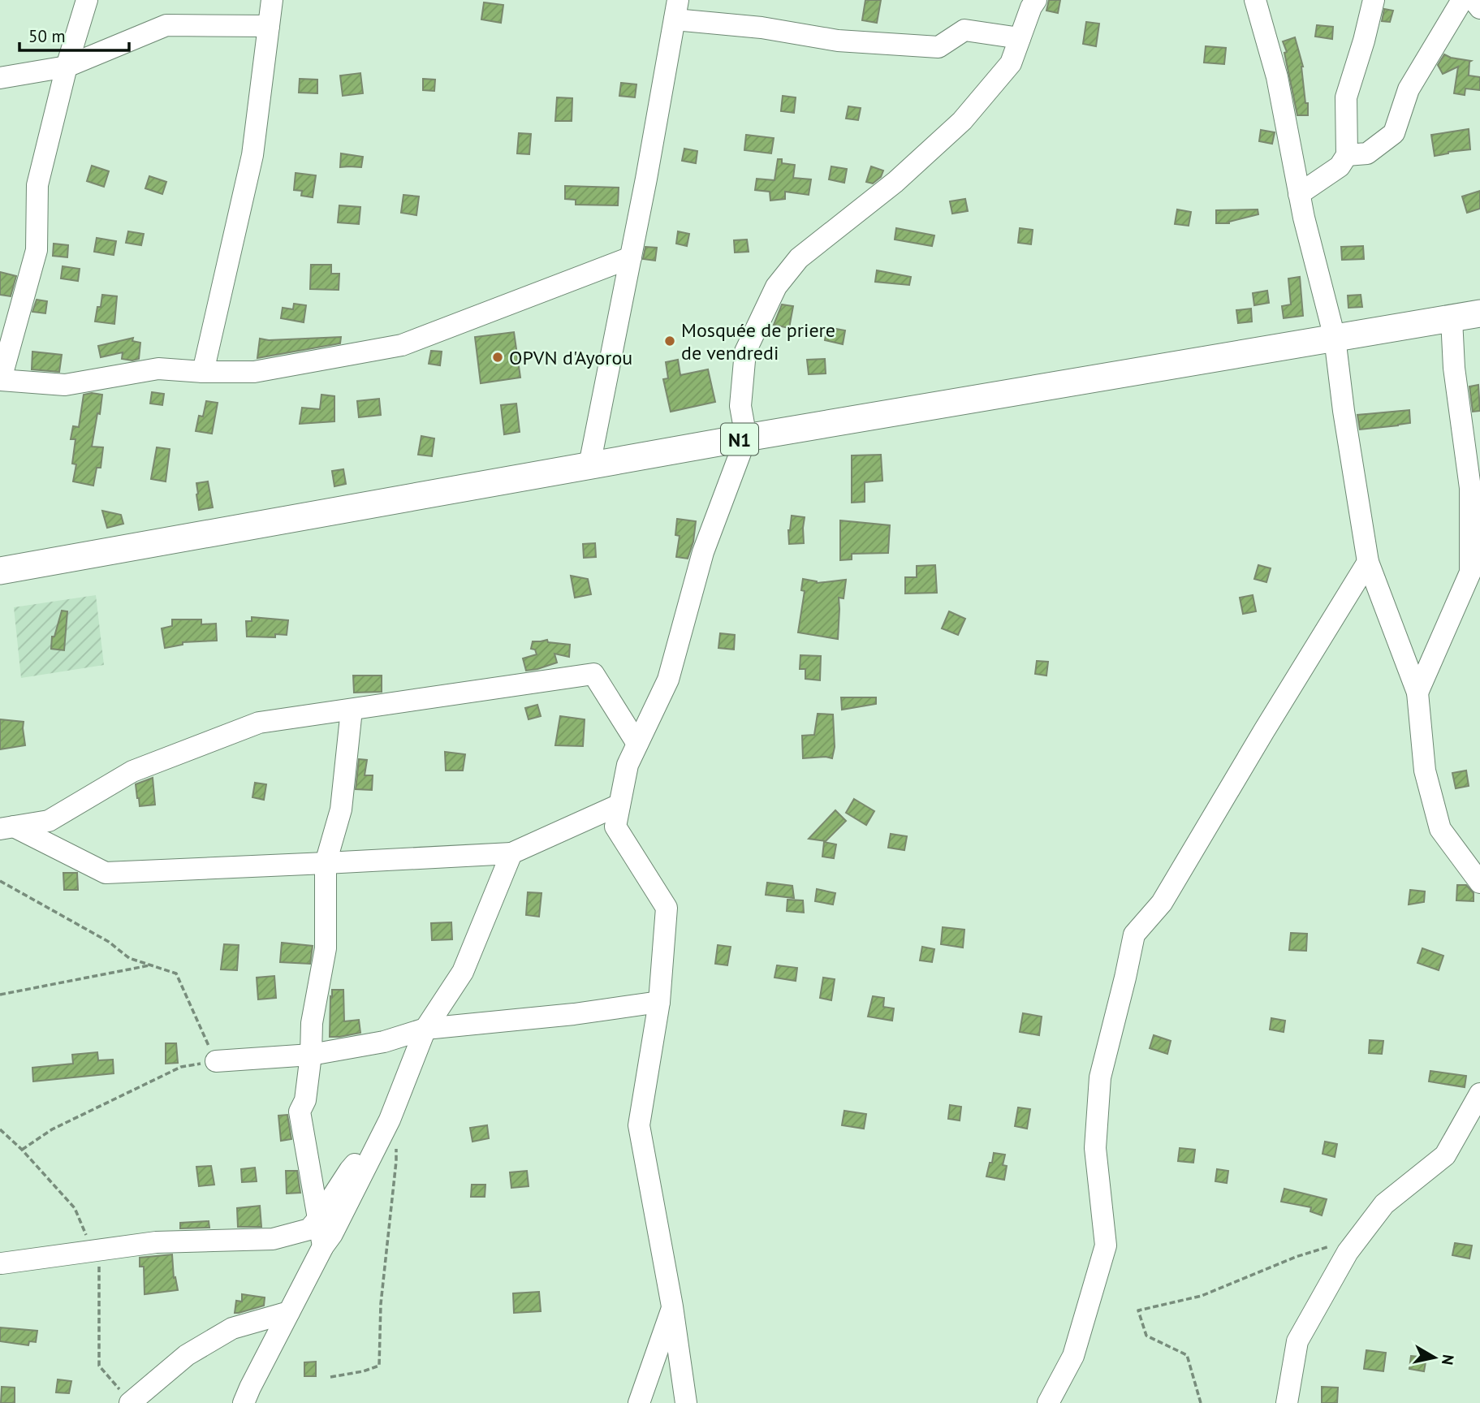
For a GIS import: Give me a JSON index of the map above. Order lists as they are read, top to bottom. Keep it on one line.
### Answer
{"streets":{"main road":["N1"]},"places":["Mosquée de priere de vendredi","OPVN d'Ayorou"],"scale_bar":"50 m","north":"right"}
